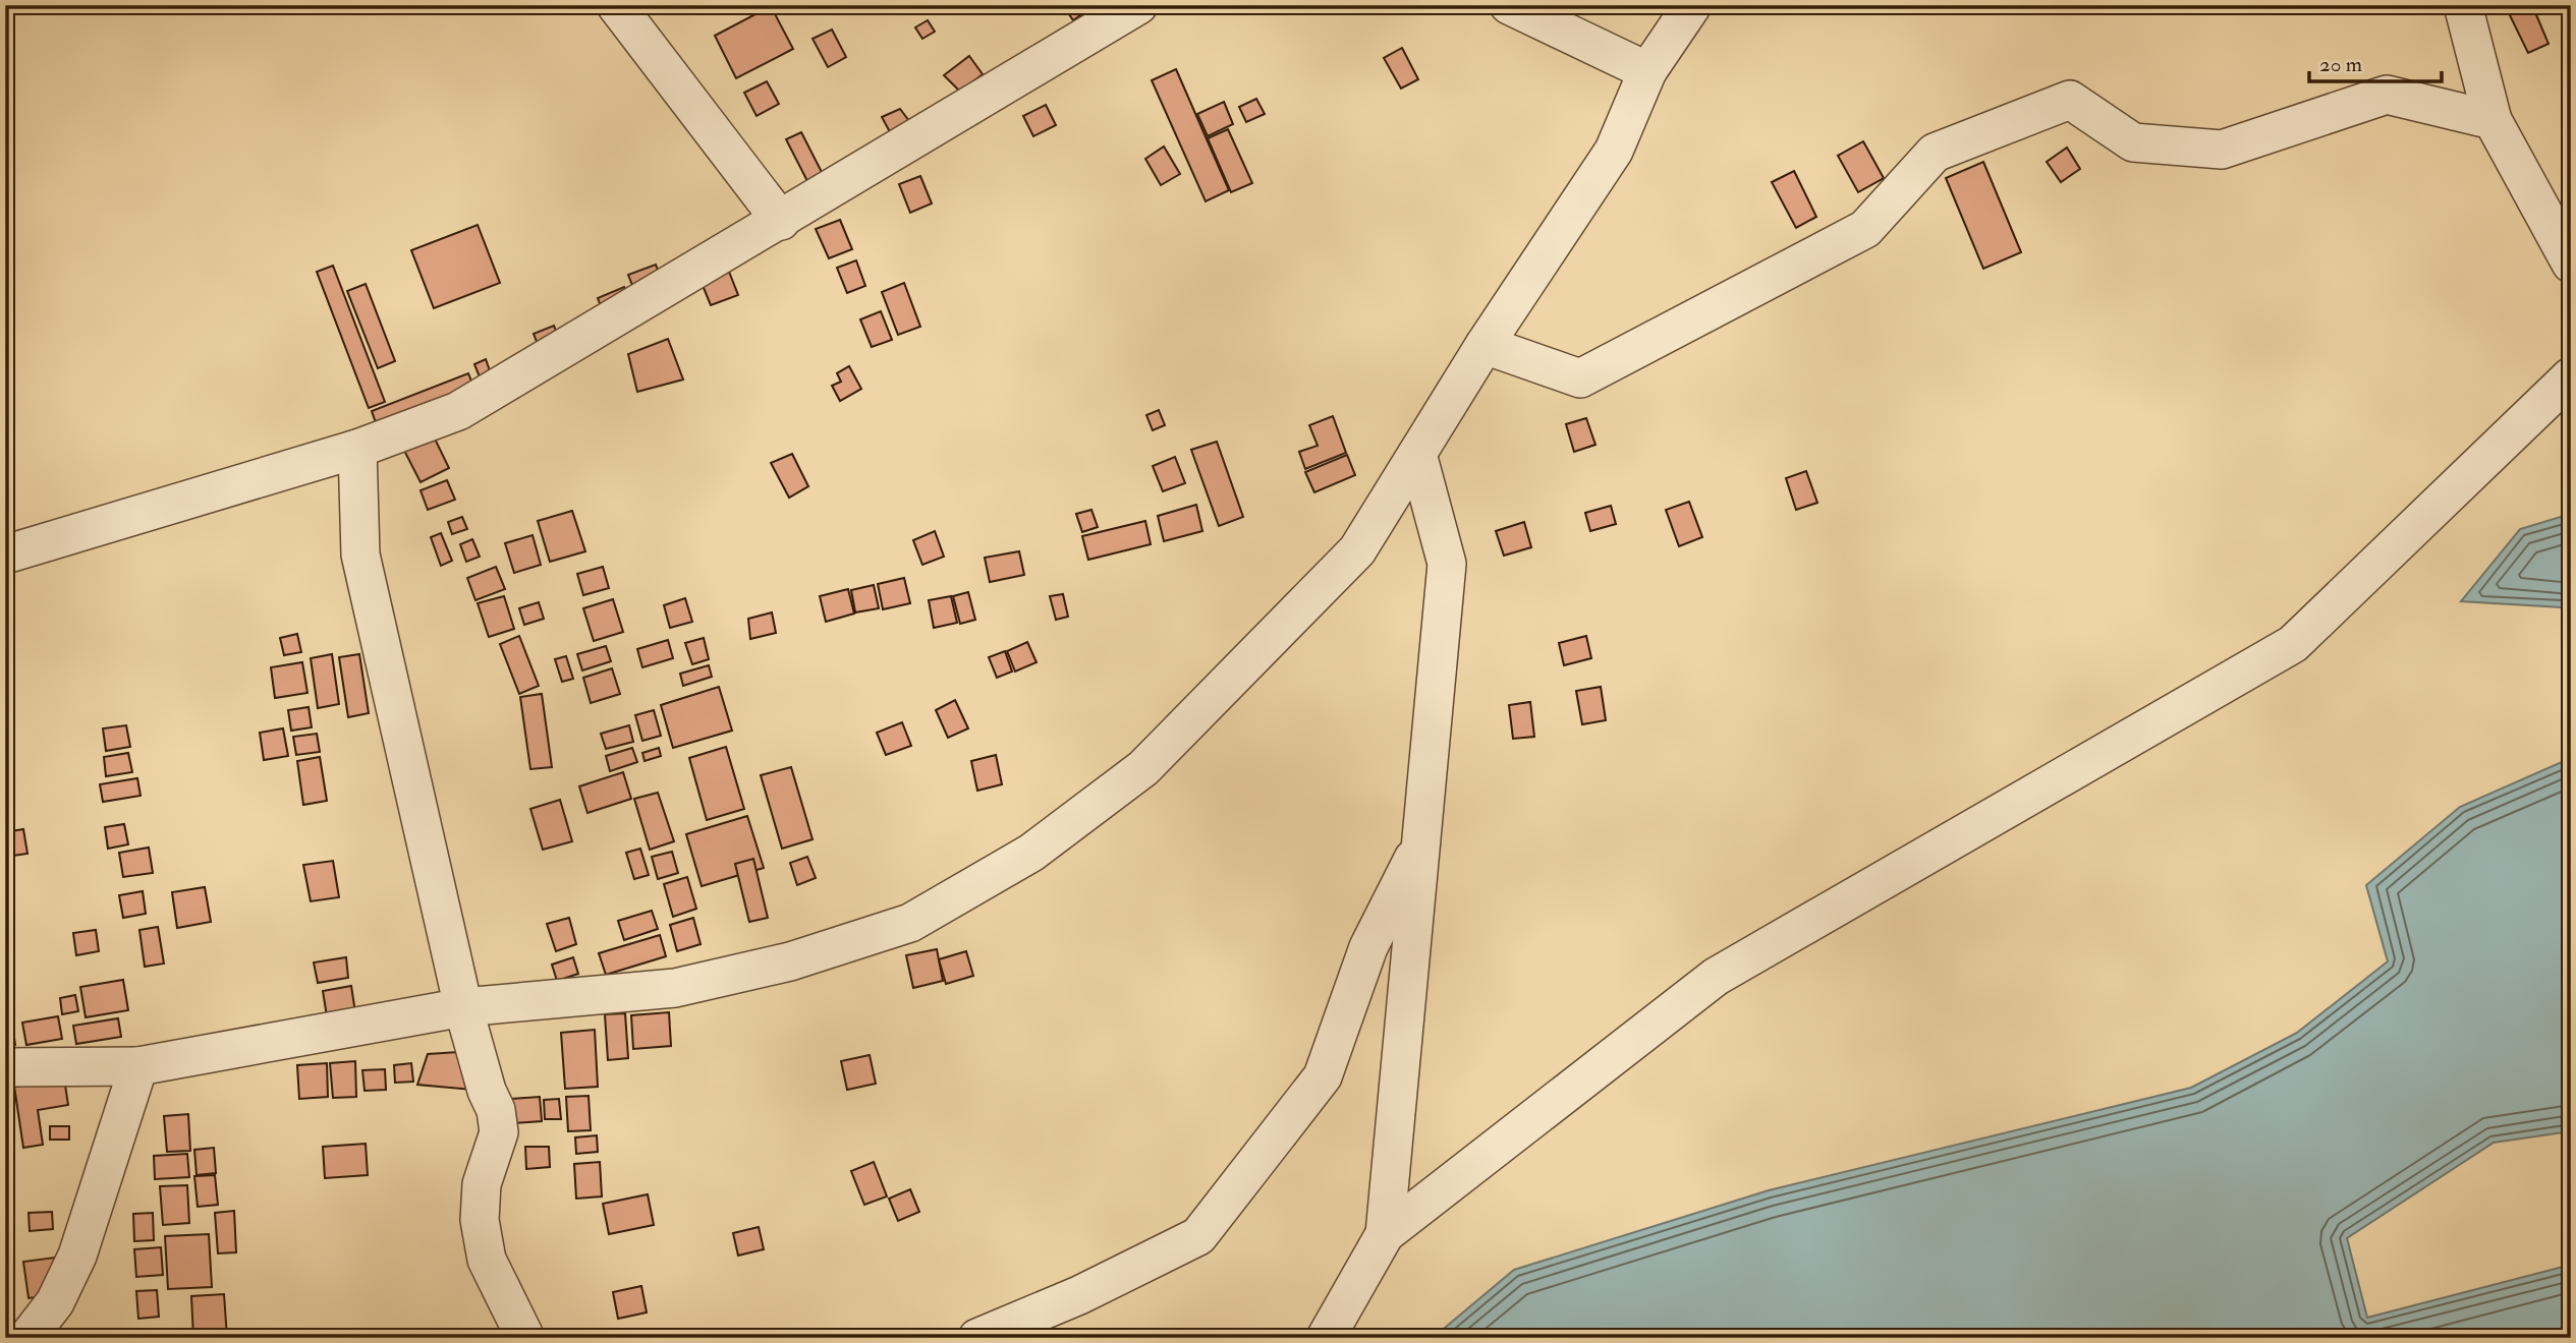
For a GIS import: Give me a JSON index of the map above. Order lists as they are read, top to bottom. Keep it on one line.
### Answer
{"scale_bar":"20 m"}
